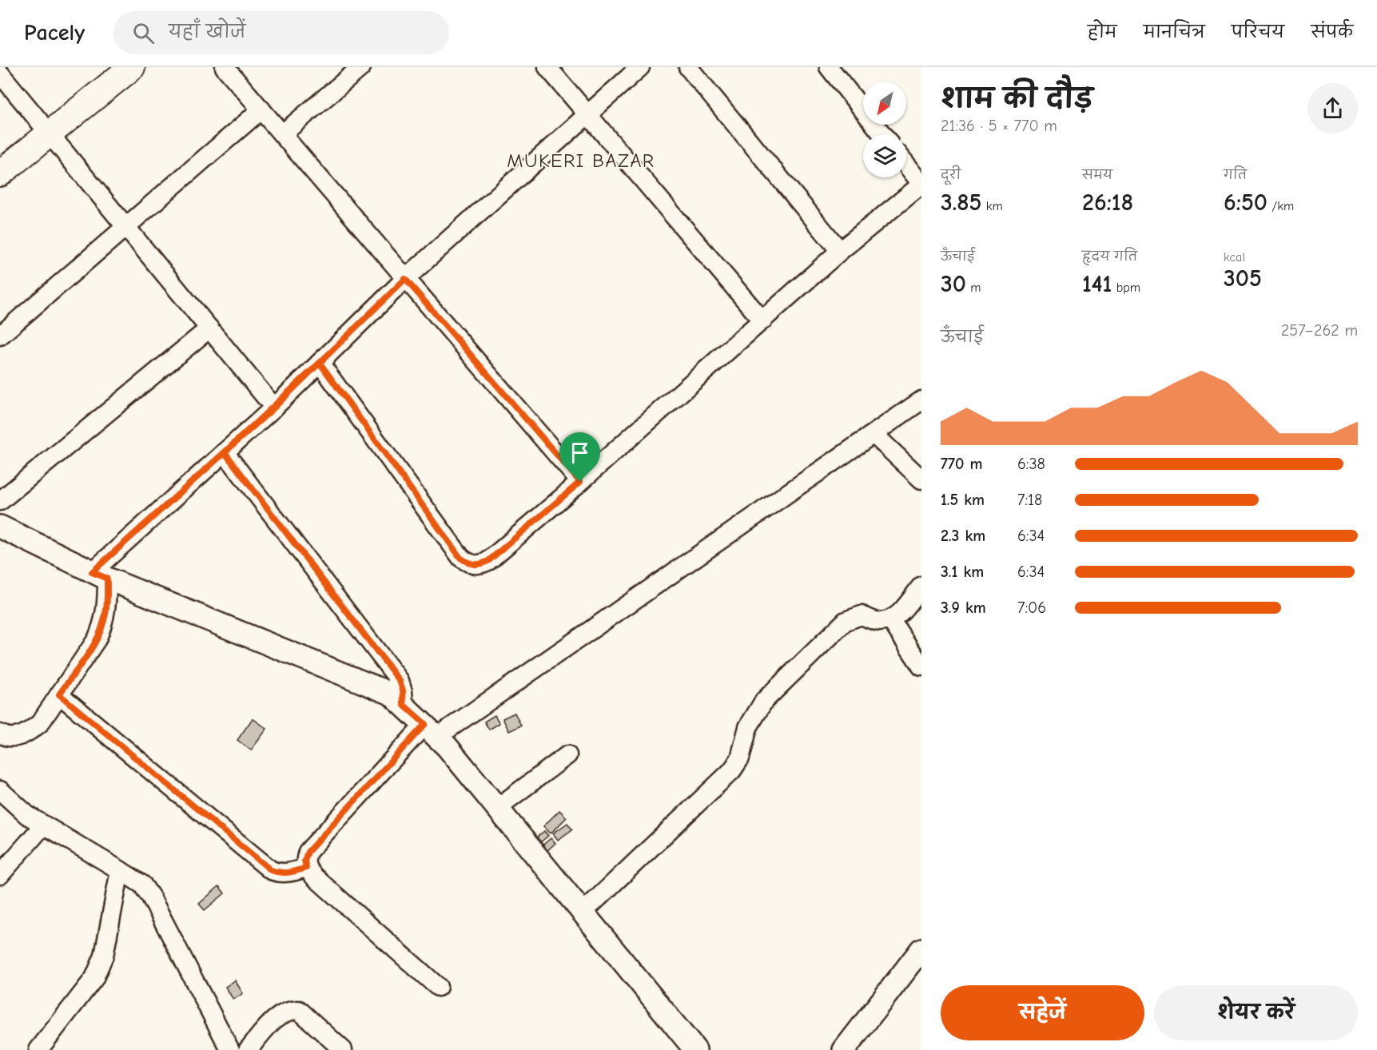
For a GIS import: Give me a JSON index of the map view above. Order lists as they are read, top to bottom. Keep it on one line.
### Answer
{"districts":["MUKERI BAZAR"],"north":"bottom left","page":{"header":"Pacely","search":"यहाँ खोजें","nav":["होम","मानचित्र","परिचय","संपर्क"],"heading":["शाम की दौड़","21:36 · 5 × 770 m"],"stats":[["दूरी","3.85 km"],["समय","26:18"],["गति","6:50 /km"],["ऊँचाई","30 m"],["हृदय गति","141 bpm"],["kcal","305"]],"chart":["ऊँचाई","257–262 m"],"list":[{"name":"770 m","note":"6:38"},{"name":"1.5 km","note":"7:18"},{"name":"2.3 km","note":"6:34"},{"name":"3.1 km","note":"6:34"},{"name":"3.9 km","note":"7:06"}],"buttons":["सहेजें","शेयर करें"]}}
